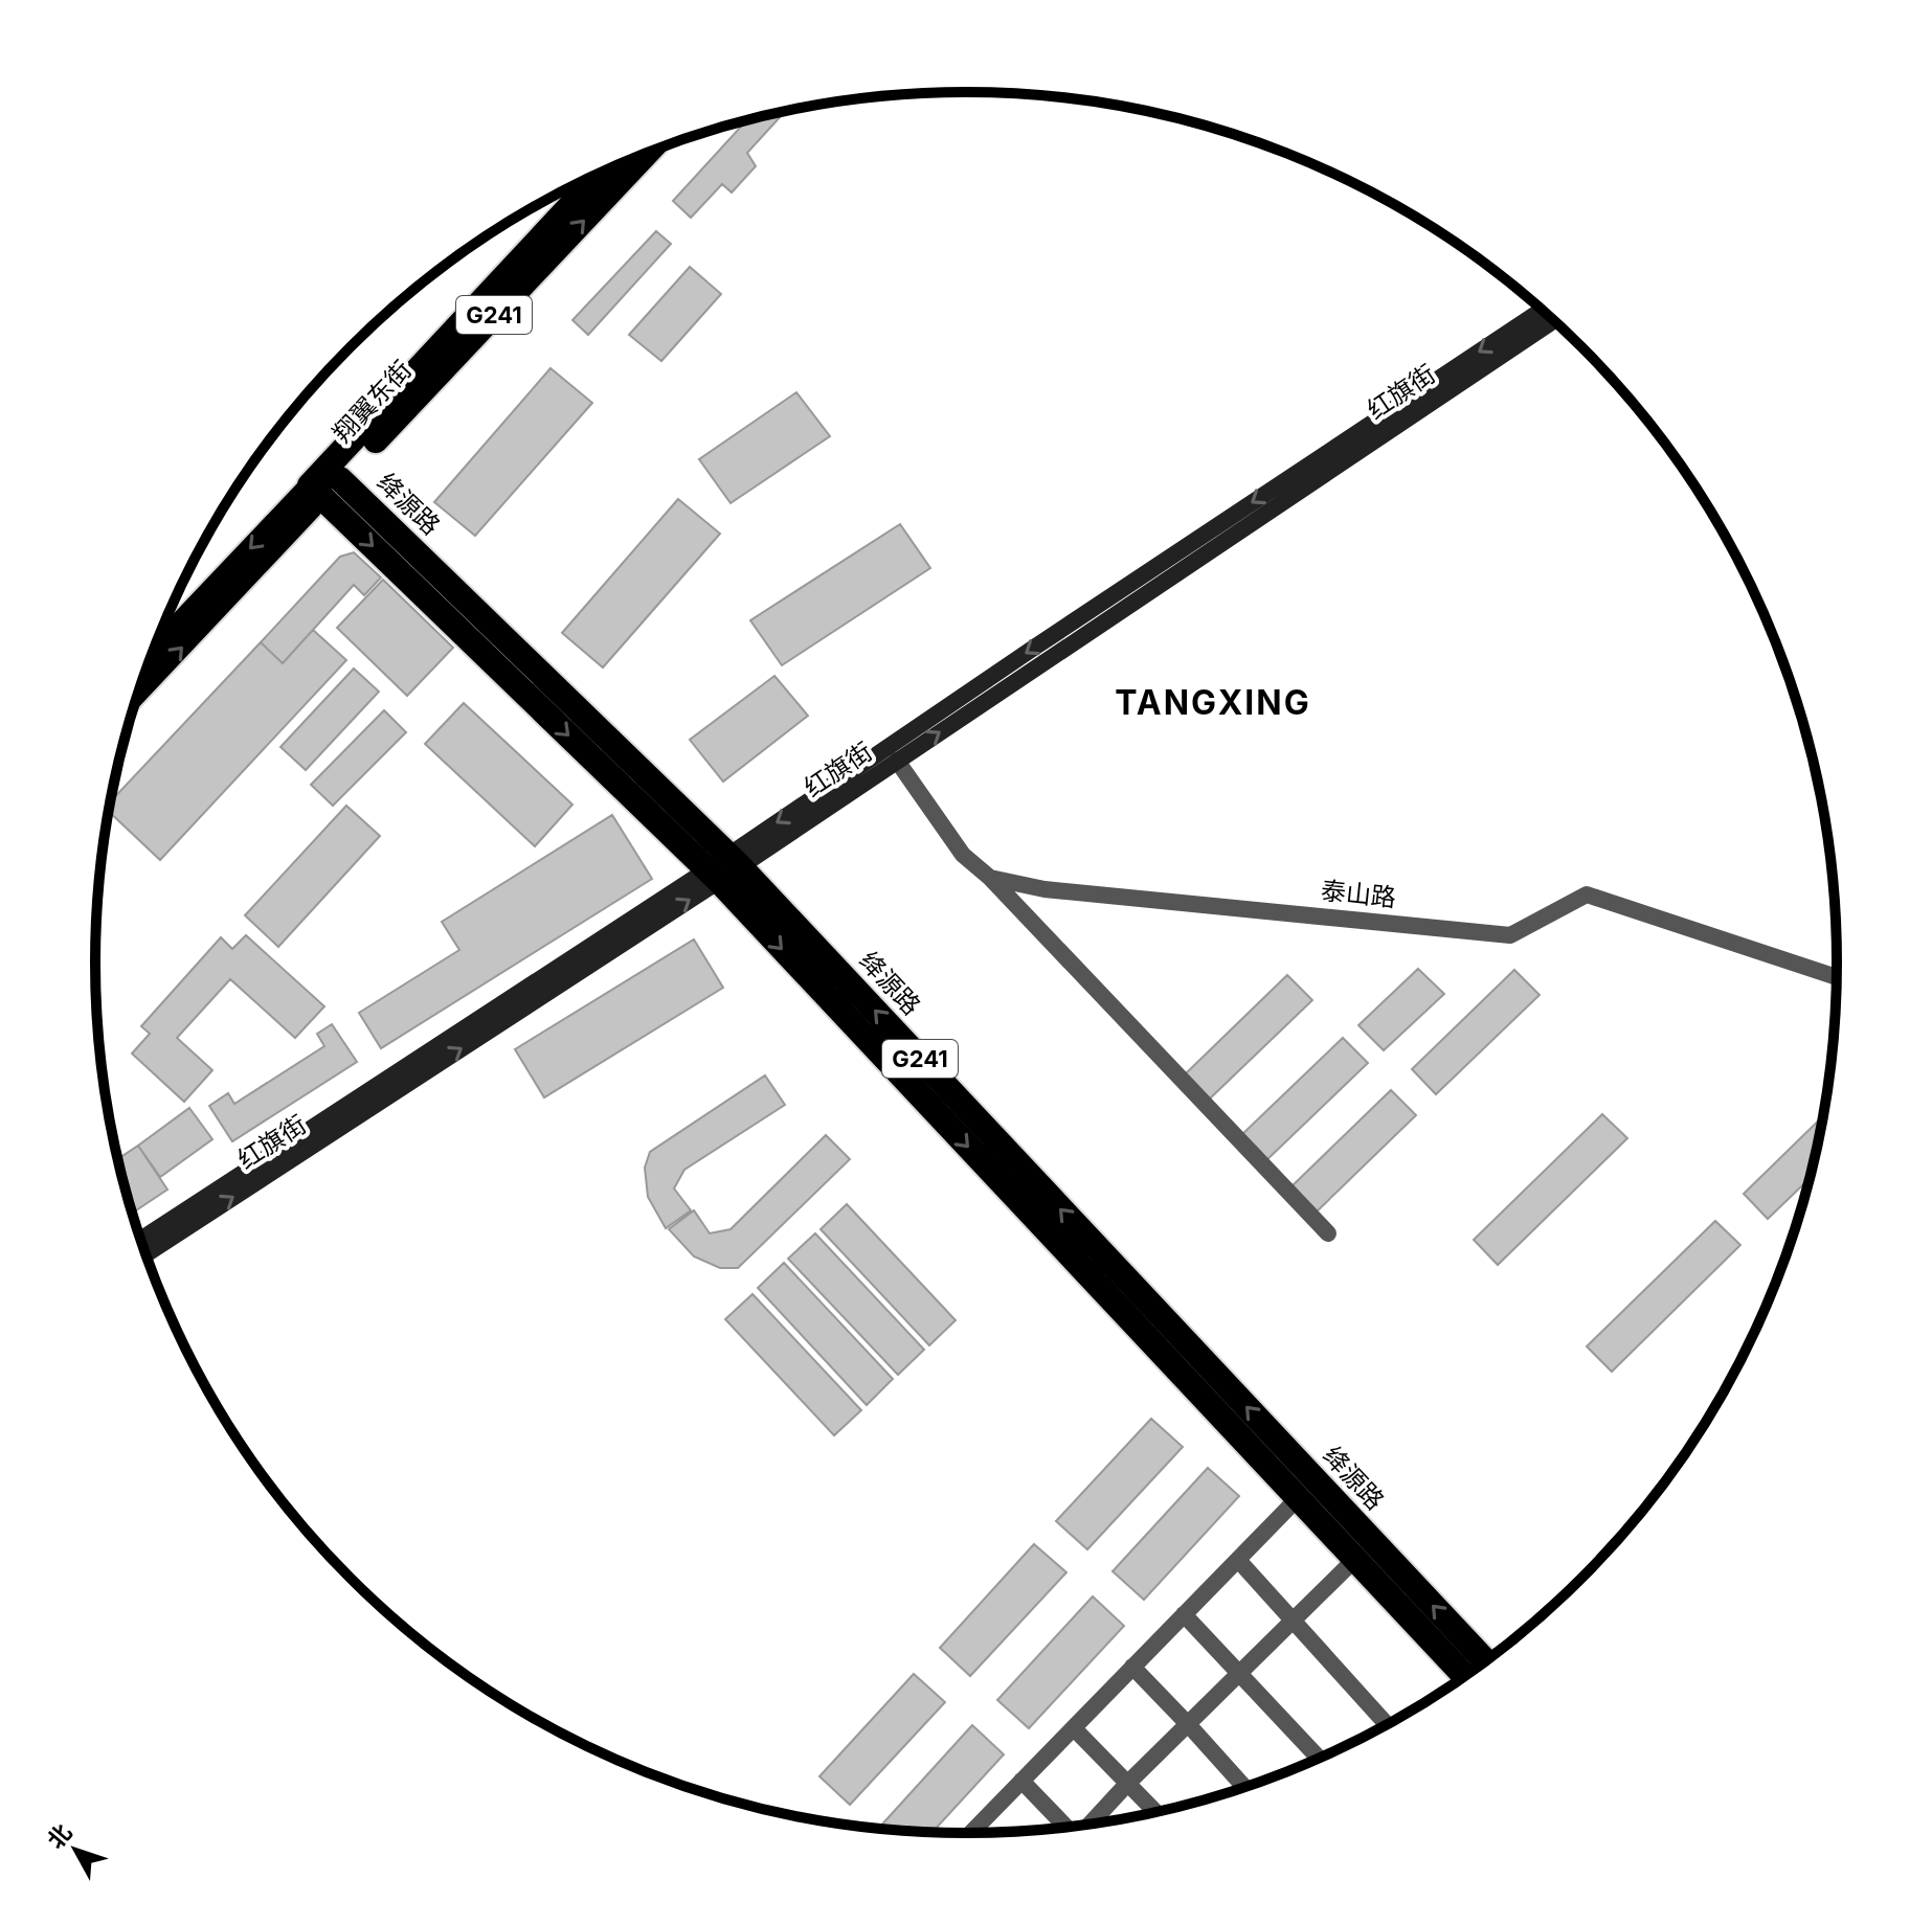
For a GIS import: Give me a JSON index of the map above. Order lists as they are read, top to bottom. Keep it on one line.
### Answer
{"streets":{"highway":["G241","翔翼东街","绛源路"],"main road":["红旗街"],"street":["泰山路"]},"crossings":[["红旗街","绛源路"],["翔翼东街","绛源路"]],"districts":["TANGXING"],"north":"top left"}
